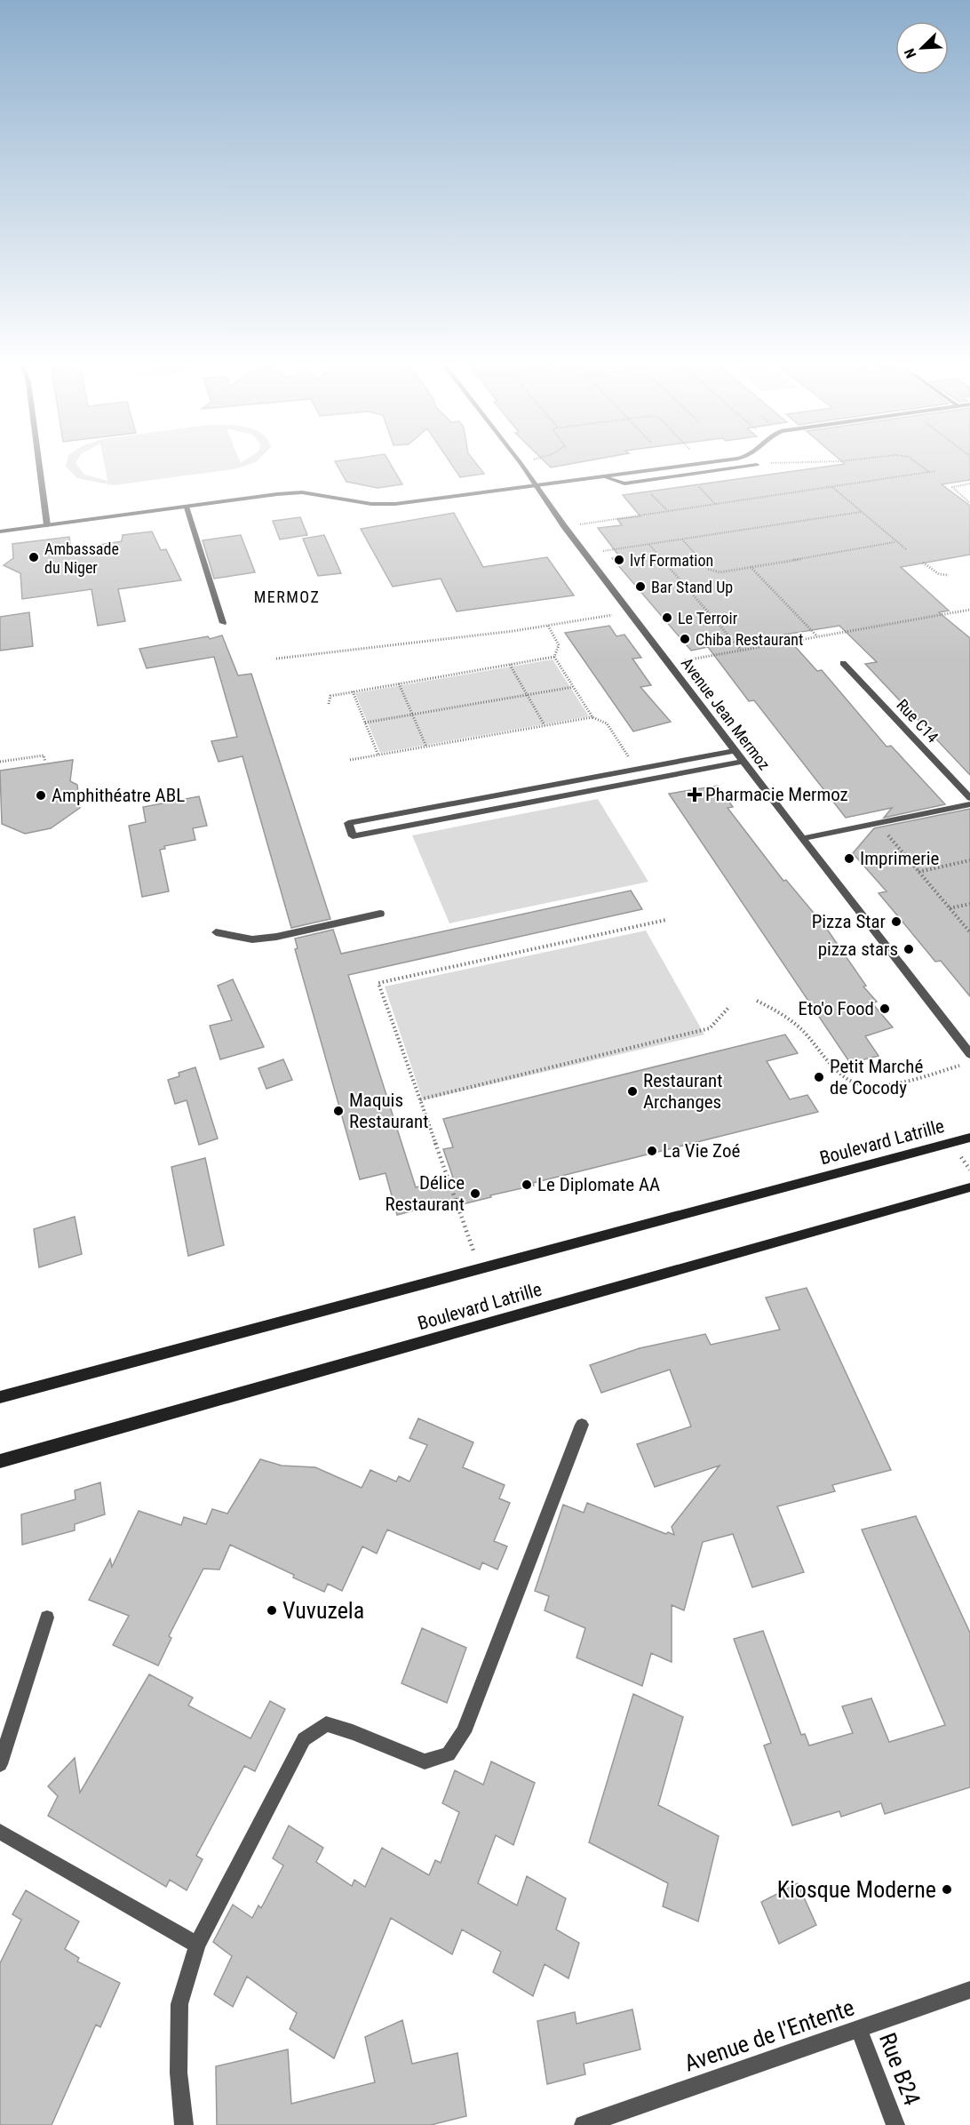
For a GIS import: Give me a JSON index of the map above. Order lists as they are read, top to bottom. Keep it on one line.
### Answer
{"streets":{"main road":["Boulevard Latrille"],"street":["Avenue Jean Mermoz","Rue C14","Avenue de l'Entente","Rue B24"]},"crossings":[["Avenue de l'Entente","Rue B24"]],"districts":["MERMOZ"],"places":{"other":["Ambassade du Niger","lvf Formation","Bar Stand Up","Le Terroir","Chiba Restaurant","Amphithéatre ABL","Imprimerie","Pizza Star","pizza stars","Eto'o Food","Petit Marché de Cocody","Restaurant Archanges","Maquis Restaurant","La Vie Zoé","Le Diplomate AA","Délice Restaurant","Vuvuzela","Kiosque Moderne"],"health":["Pharmacie Mermoz"]},"north":"bottom left"}
